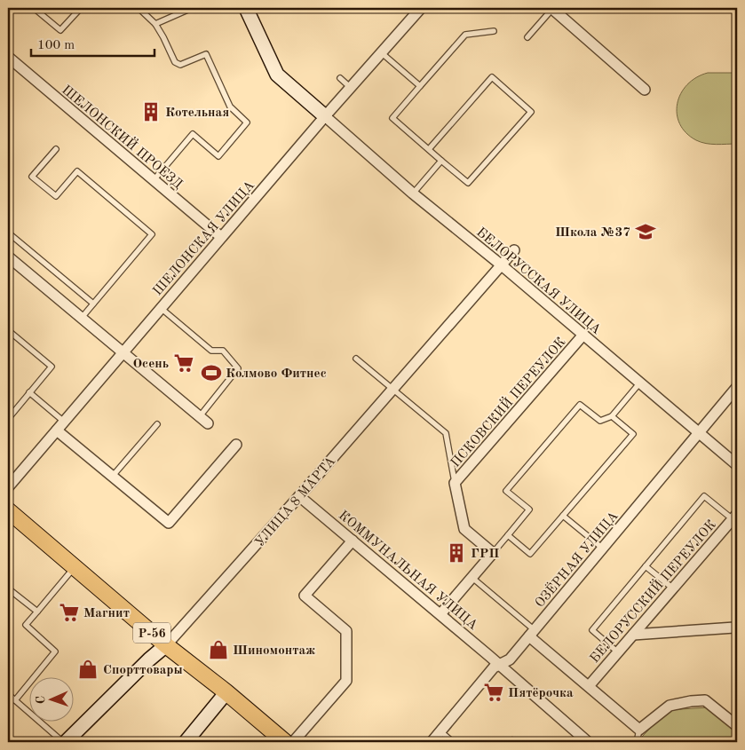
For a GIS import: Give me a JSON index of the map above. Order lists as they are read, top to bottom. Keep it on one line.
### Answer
{"streets":{"main road":["УЛИЦА 8 МАРТА","Р-56"],"street":["ШЕЛОНСКИЙ ПРОЕЗД","ШЕЛОНСКАЯ УЛИЦА","БЕЛОРУССКАЯ УЛИЦА","ПСКОВСКИЙ ПЕРЕУЛОК","ОЗЁРНАЯ УЛИЦА","КОММУНАЛЬНАЯ УЛИЦА","БЕЛОРУССКИЙ ПЕРЕУЛОК"]},"crossings":[["ШЕЛОНСКИЙ ПРОЕЗД","ШЕЛОНСКАЯ УЛИЦА"],["ШЕЛОНСКАЯ УЛИЦА","БЕЛОРУССКАЯ УЛИЦА"],["БЕЛОРУССКАЯ УЛИЦА","ПСКОВСКИЙ ПЕРЕУЛОК"],["БЕЛОРУССКАЯ УЛИЦА","УЛИЦА 8 МАРТА"],["БЕЛОРУССКАЯ УЛИЦА","ОЗЁРНАЯ УЛИЦА"],["УЛИЦА 8 МАРТА","КОММУНАЛЬНАЯ УЛИЦА"],["УЛИЦА 8 МАРТА","Р-56"],["ОЗЁРНАЯ УЛИЦА","КОММУНАЛЬНАЯ УЛИЦА"]],"places":{"building":["Котельная","ГРП"],"school or university":["Школа №37"],"supermarket":["Осень","Магнит","Пятёрочка"],"sports":["Колмово Фитнес"],"shop":["Шиномонтаж","Спорттовары"]},"scale_bar":"100 m","north":"left"}
